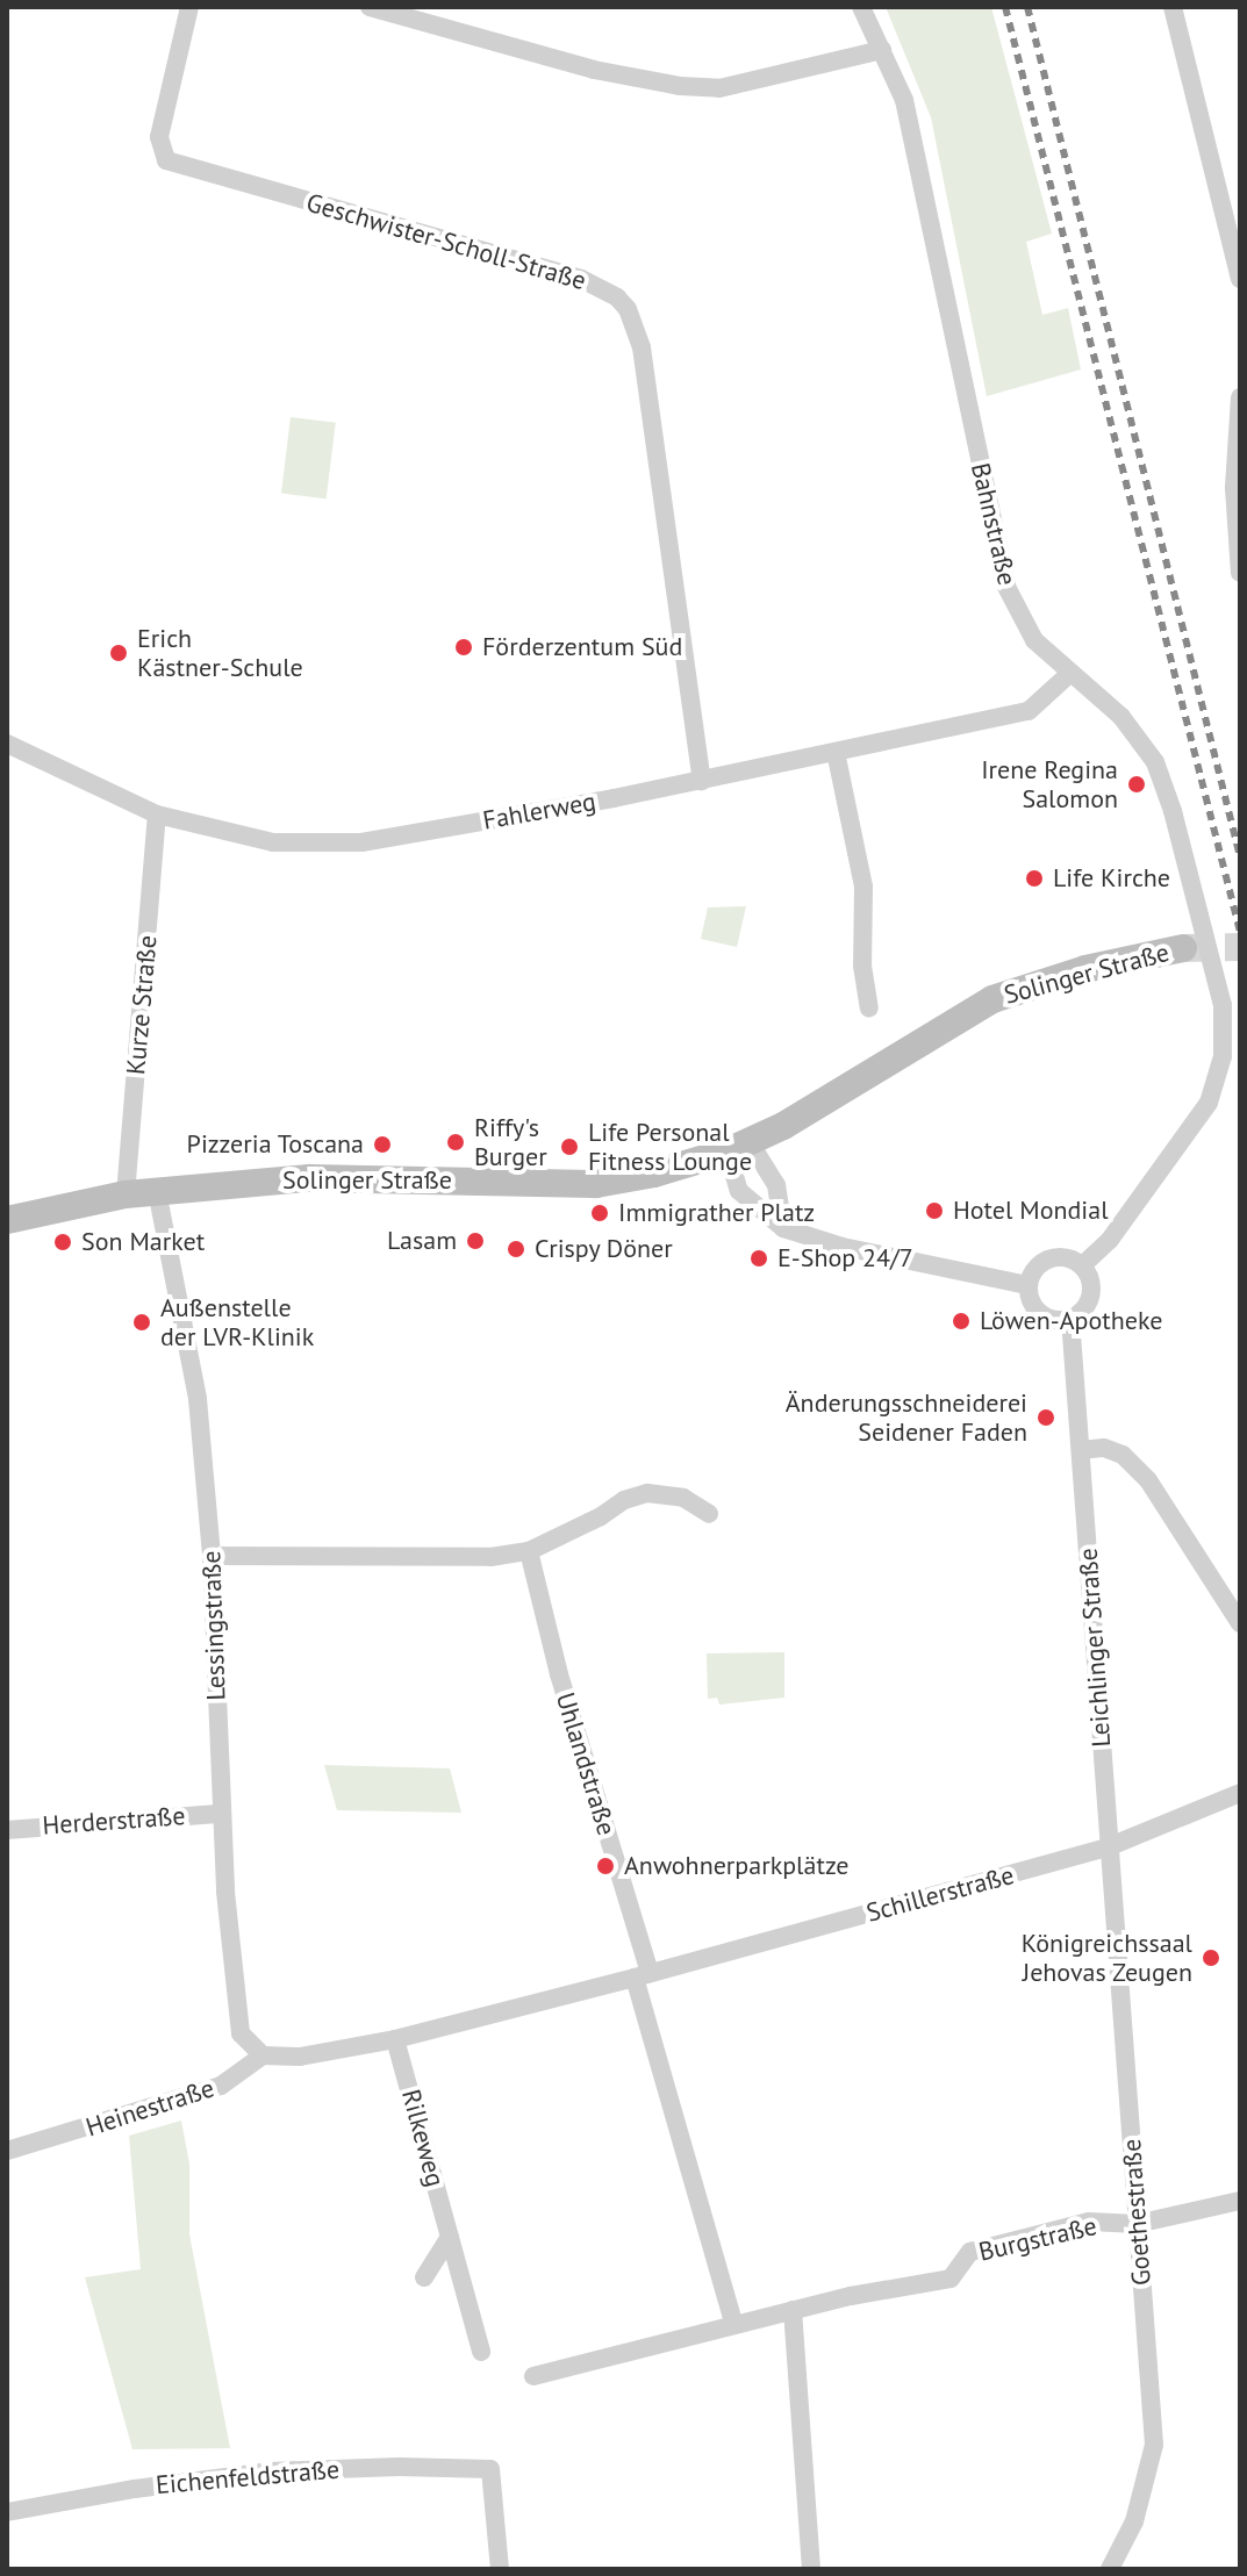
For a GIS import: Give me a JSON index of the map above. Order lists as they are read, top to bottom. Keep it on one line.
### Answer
{"streets":{"main road":["Solinger Straße"],"street":["Geschwister-Scholl-Straße","Bahnstraße","Fahlerweg","Kurze Straße","Lessingstraße","Leichlinger Straße","Uhlandstraße","Herderstraße","Schillerstraße","Heinestraße","Rilkeweg","Goethestraße","Burgstraße","Eichenfeldstraße"]},"crossings":[["Geschwister-Scholl-Straße","Fahlerweg"],["Bahnstraße","Fahlerweg"],["Bahnstraße","Leichlinger Straße"],["Fahlerweg","Kurze Straße"],["Solinger Straße","Kurze Straße"],["Solinger Straße","Lessingstraße"],["Lessingstraße","Herderstraße"],["Lessingstraße","Heinestraße"],["Leichlinger Straße","Schillerstraße"],["Leichlinger Straße","Goethestraße"],["Uhlandstraße","Schillerstraße"],["Schillerstraße","Rilkeweg"],["Schillerstraße","Goethestraße"],["Goethestraße","Burgstraße"]],"places":["Förderzentum Süd","Erich Kästner-Schule","Irene Regina Salomon","Life Kirche","Riffy's Burger","Pizzeria Toscana","Life Personal Fitness Lounge","Hotel Mondial","Immigrather Platz","Lasam","Son Market","Crispy Döner","E-Shop 24/7","Löwen-Apotheke","Außenstelle der LVR-Klinik","Änderungsschneiderei Seidener Faden","Anwohnerparkplätze","Königreichssaal Jehovas Zeugen"]}
